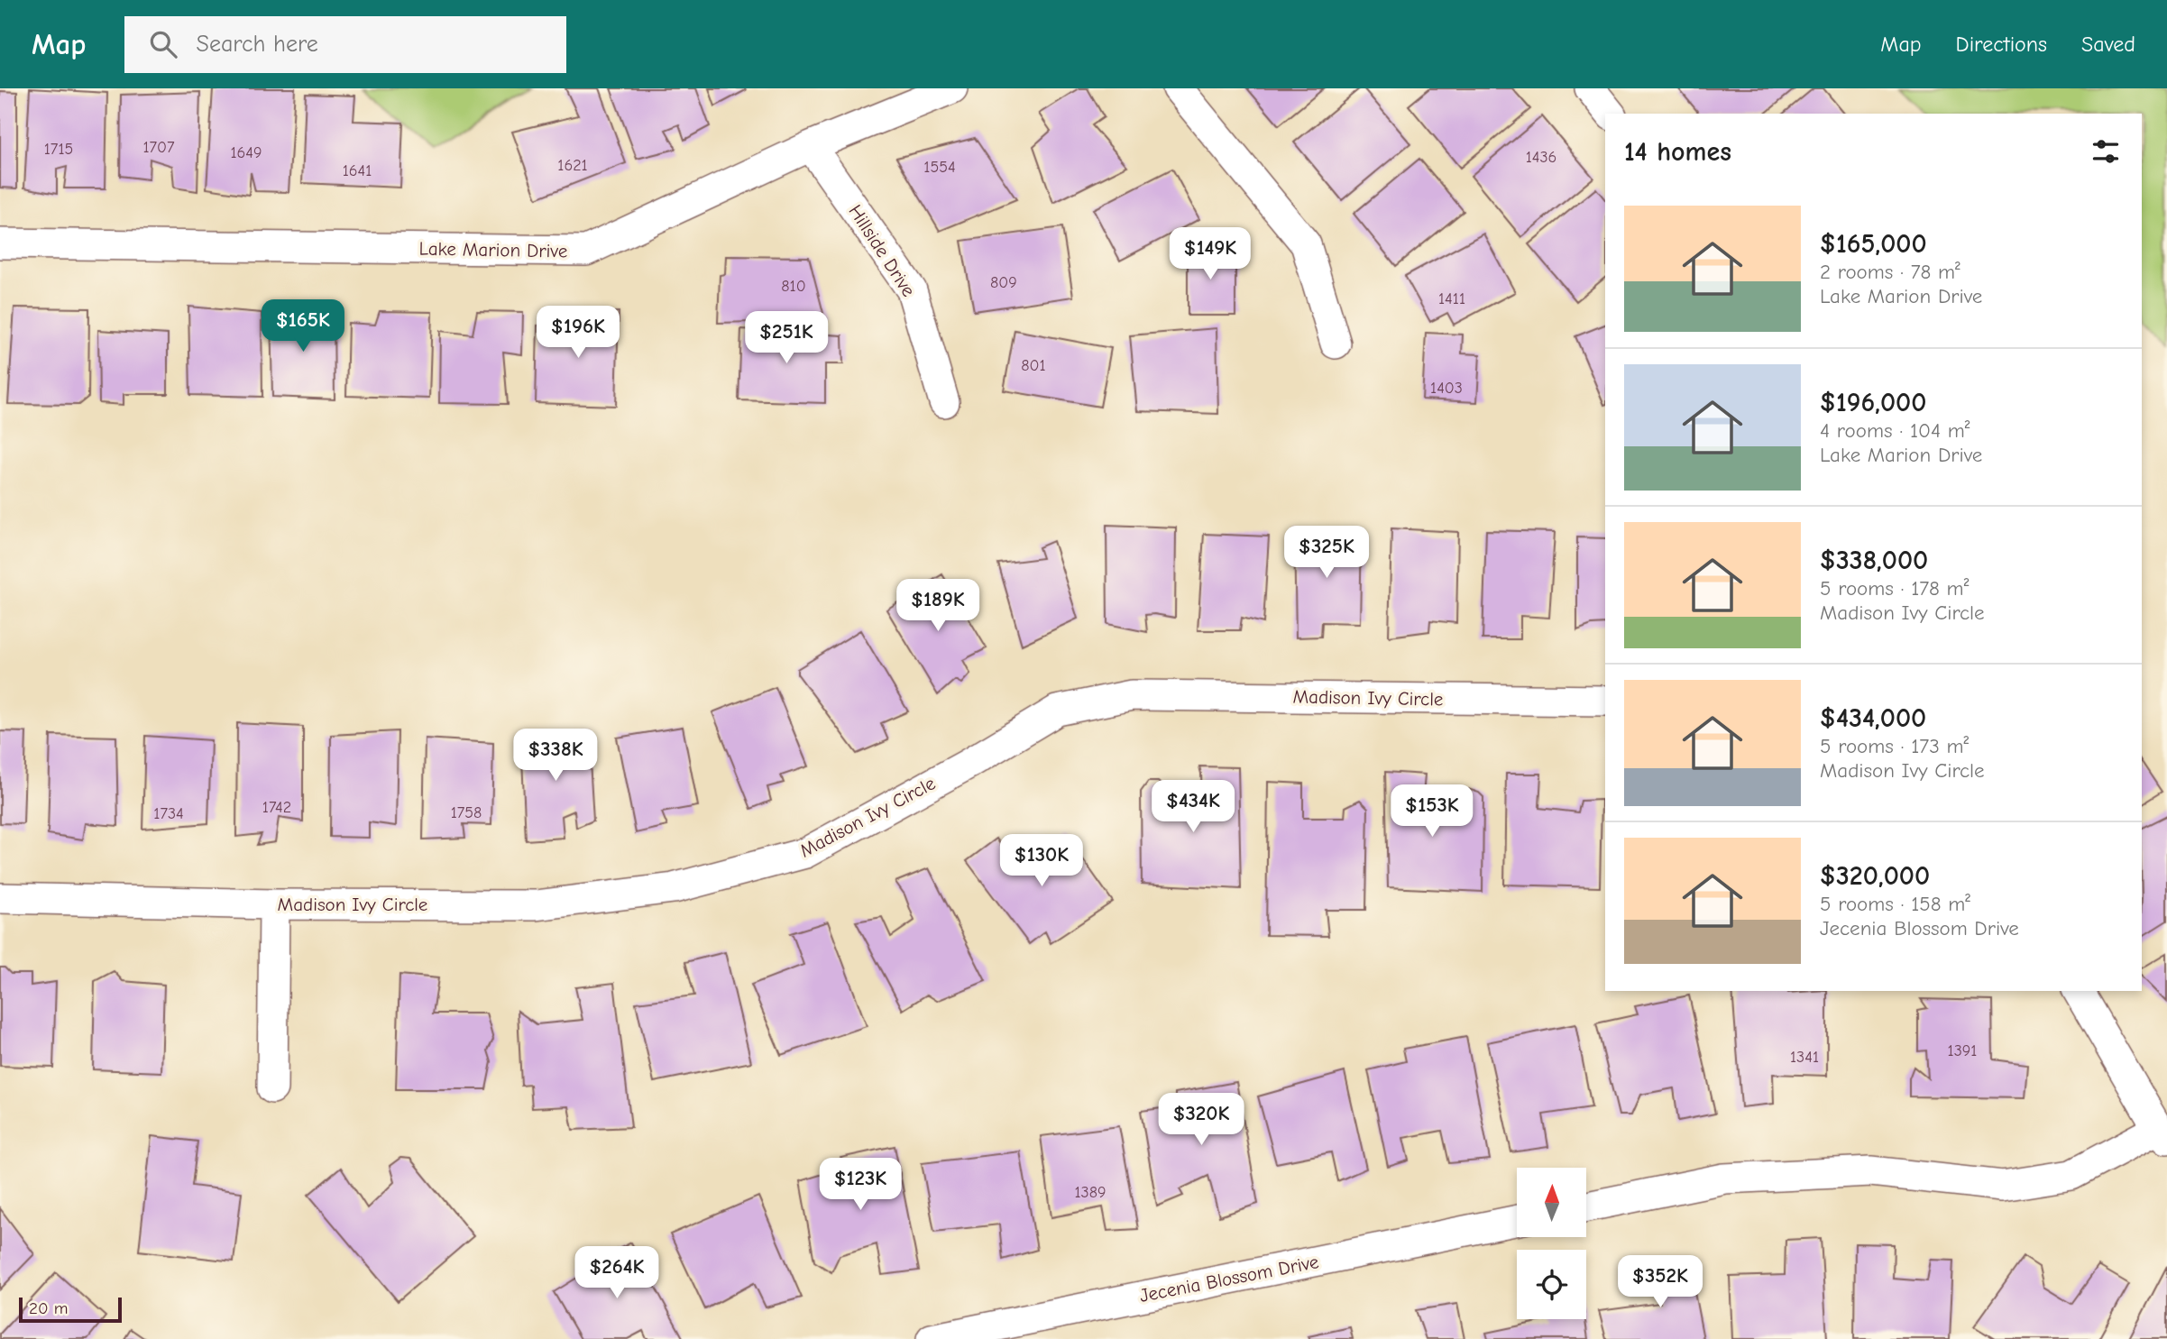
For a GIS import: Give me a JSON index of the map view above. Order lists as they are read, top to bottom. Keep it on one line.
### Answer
{"streets":{"street":["Lake Marion Drive","Hillside Drive","Madison Ivy Circle","Jecenia Blossom Drive"]},"crossings":[["Lake Marion Drive","Hillside Drive"]],"house_numbers":["1707","1715","1649","1436","1621","1554","1641","809","810","1411","801","1403","1742","1758","1734","1391","1341","1389"],"scale_bar":"20 m","north":"top","page":{"header":"Map","search":"Search here","nav":["Map","Directions","Saved"],"heading":"14 homes","list":[{"name":"$165,000","note":"2 rooms · 78 m² · Lake Marion Drive"},{"name":"$196,000","note":"4 rooms · 104 m² · Lake Marion Drive"},{"name":"$338,000","note":"5 rooms · 178 m² · Madison Ivy Circle"},{"name":"$434,000","note":"5 rooms · 173 m² · Madison Ivy Circle"},{"name":"$320,000","note":"5 rooms · 158 m² · Jecenia Blossom Drive"}],"price":["$149K","$165K","$196K","$251K","$325K","$189K","$338K","$434K","$153K","$130K","$320K","$123K","$264K","$352K"],"scale":"20 m"}}
